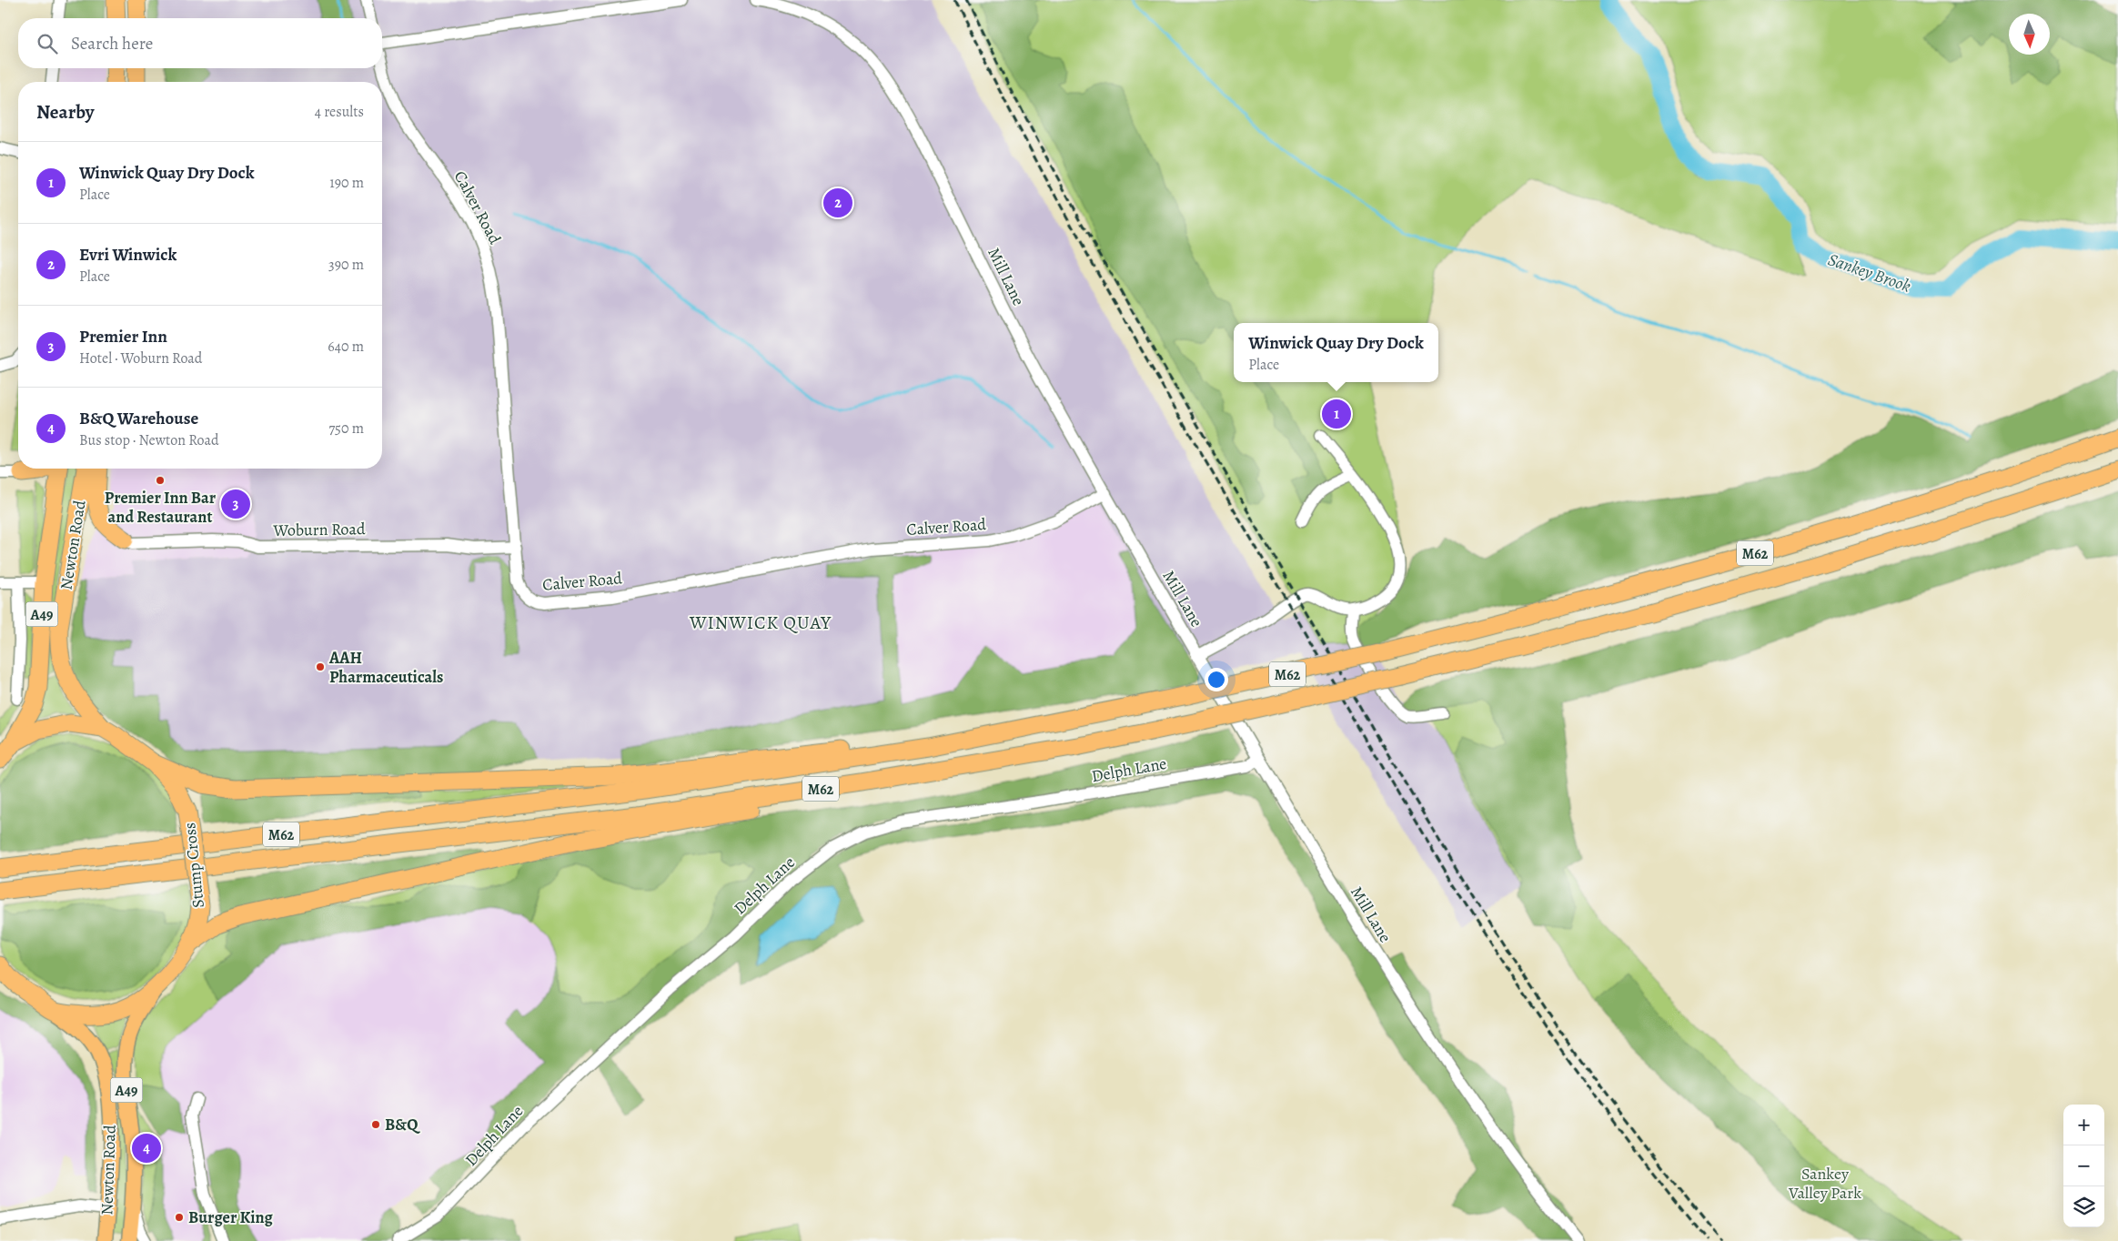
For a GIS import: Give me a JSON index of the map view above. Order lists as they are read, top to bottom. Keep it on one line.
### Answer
{"streets":{"highway":["Newton Road","M62","A49","Stump Cross"],"street":["Calver Road","Mill Lane","Woburn Road","Delph Lane"]},"crossings":[["Calver Road","Mill Lane"],["Calver Road","Woburn Road"],["Mill Lane","Delph Lane"],["Newton Road","Stump Cross"]],"districts":["WINWICK QUAY"],"water":["Sankey Brook"],"parks":["Sankey Valley Park"],"places":["Premier Inn Bar and Restaurant","AAH Pharmaceuticals","B&Q","Burger King"],"north":"bottom","page":{"search":"Search here","heading":["Nearby","4 results"],"list":[{"mark":"1","name":"Winwick Quay Dry Dock","note":"Place","value":"190 m"},{"mark":"2","name":"Evri Winwick","note":"Place","value":"390 m"},{"mark":"3","name":"Premier Inn","note":"Hotel · Woburn Road","value":"640 m"},{"mark":"4","name":"B&Q Warehouse","note":"Bus stop · Newton Road","value":"750 m"}],"pins":["2","1","3","4"],"popup":["Winwick Quay Dry Dock","Place"],"map_buttons":["+","−"]}}
